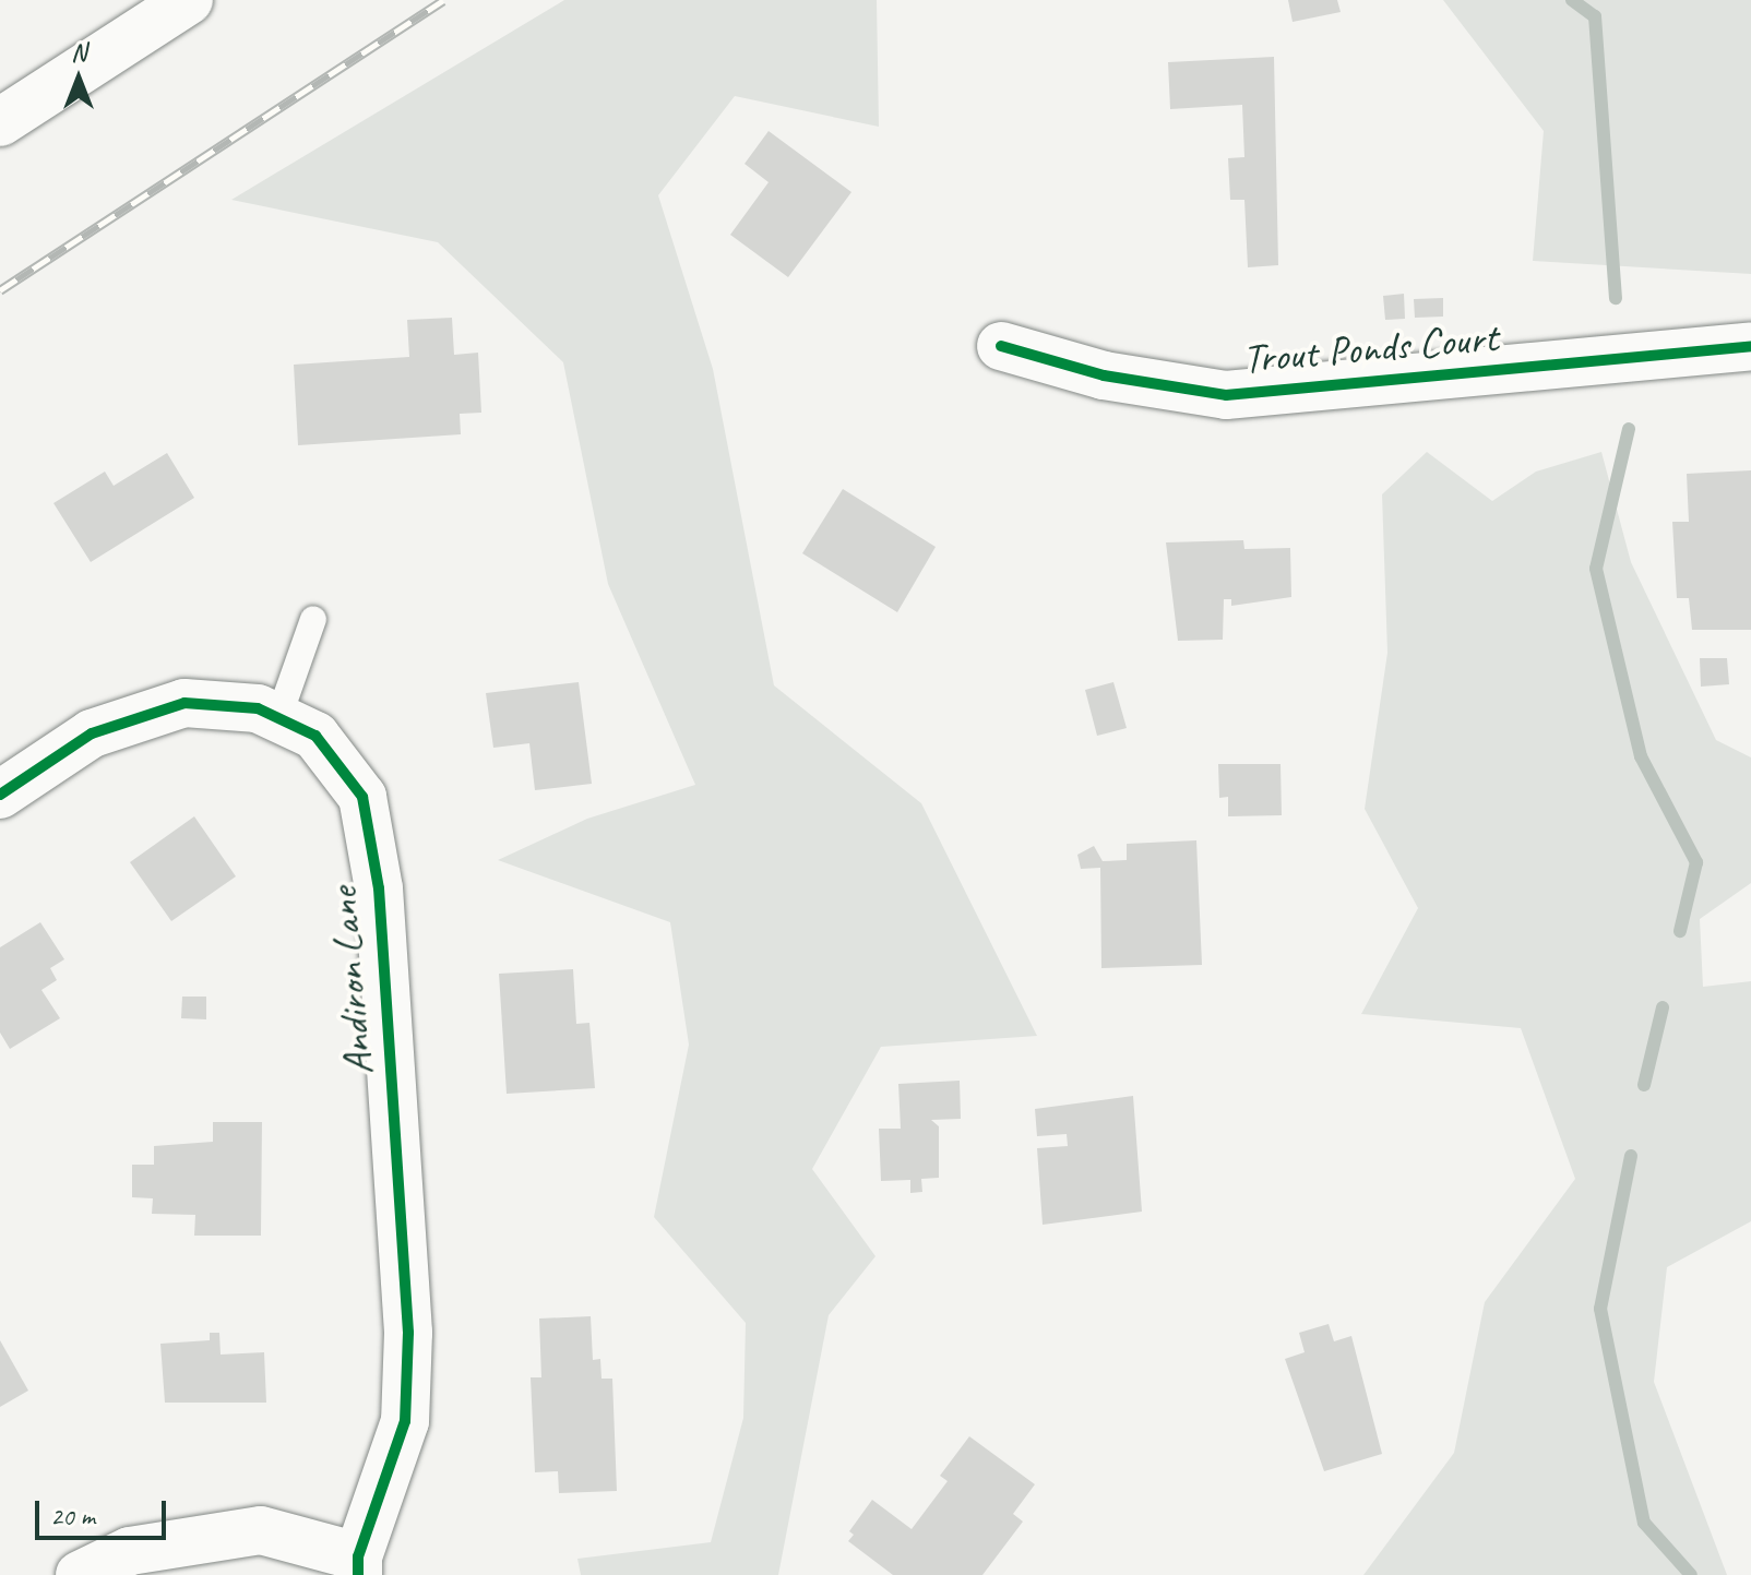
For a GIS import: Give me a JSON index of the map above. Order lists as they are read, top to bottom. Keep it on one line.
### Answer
{"streets":{"street":["Trout Ponds Court","Andiron Lane"]},"scale_bar":"20 m","north":"top"}
